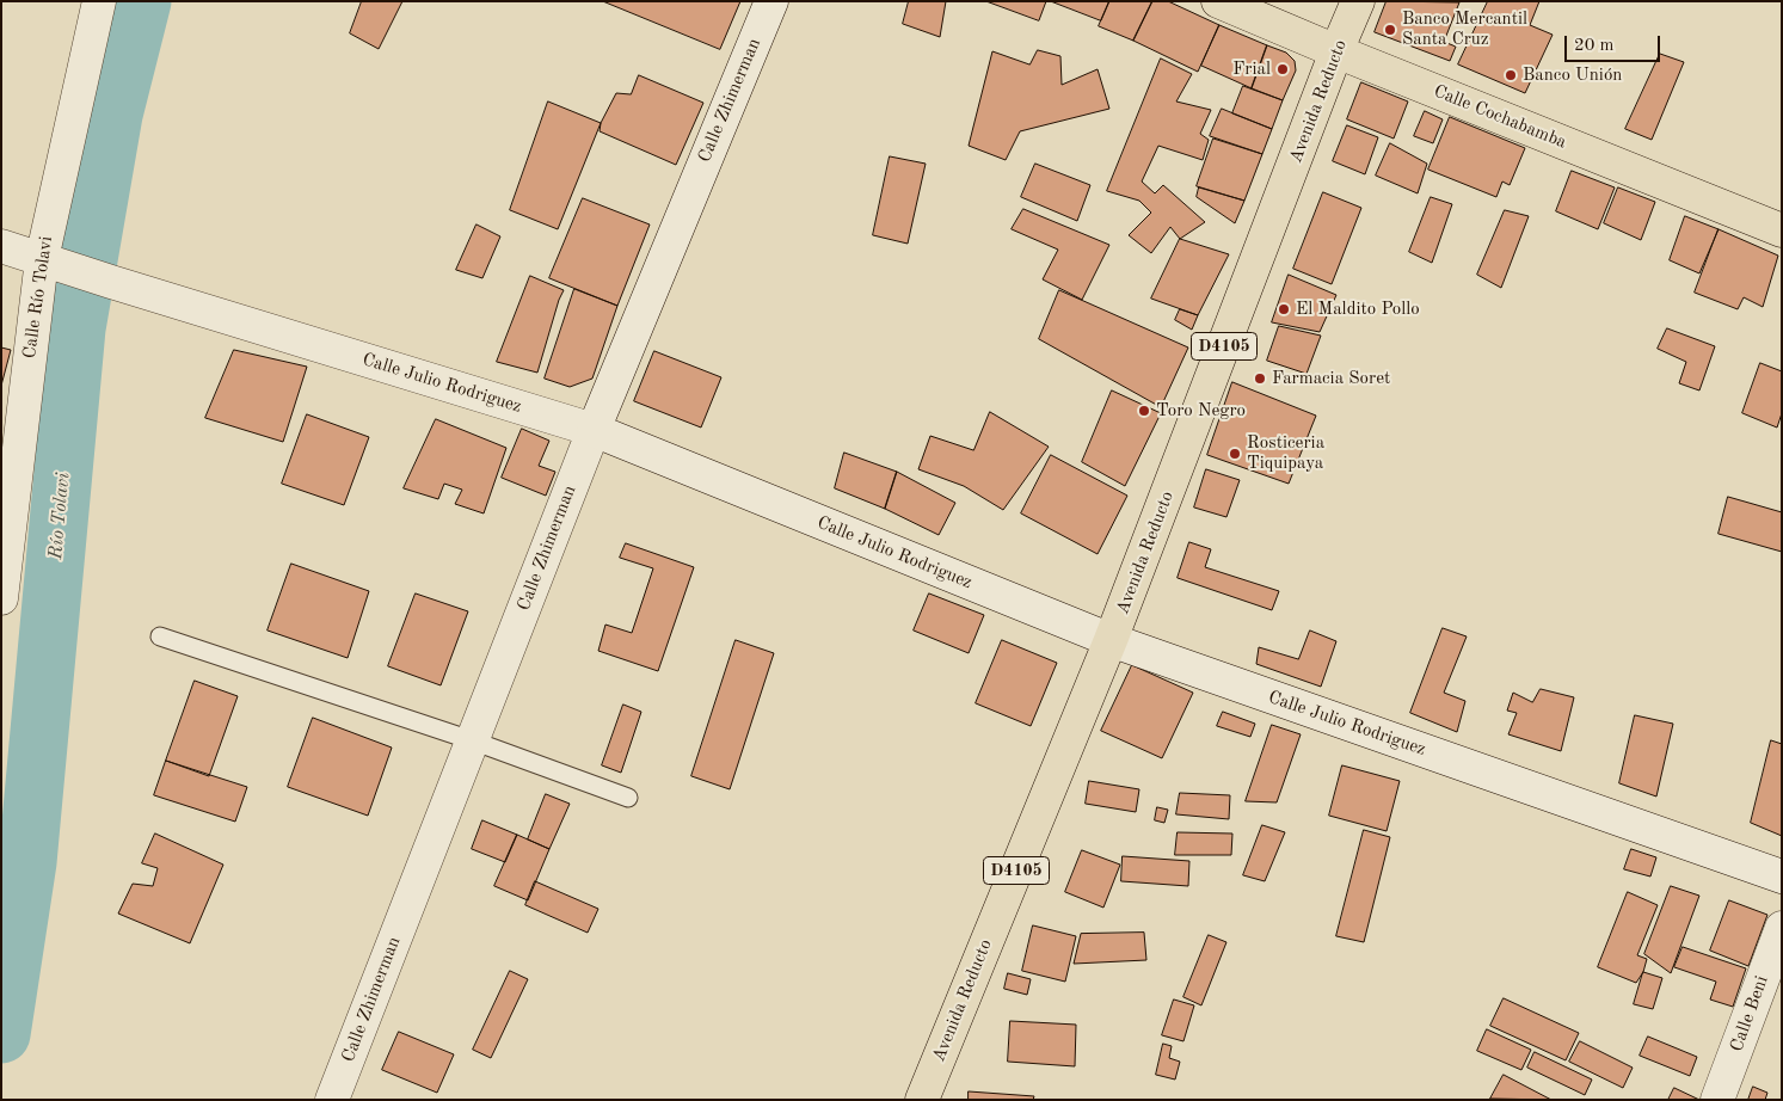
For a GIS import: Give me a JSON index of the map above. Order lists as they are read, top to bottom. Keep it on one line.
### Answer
{"streets":{"main road":["Avenida Reducto","Calle Cochabamba","D4105"],"street":["Calle Zhimerman","Calle Río Tolavi","Calle Julio Rodriguez","Calle Beni"]},"crossings":[["Calle Zhimerman","Calle Julio Rodriguez"],["Avenida Reducto","Calle Cochabamba"],["Avenida Reducto","Calle Julio Rodriguez"],["Calle Río Tolavi","Calle Julio Rodriguez"]],"water":["Río Tolavi"],"places":["Banco Mercantil Santa Cruz","Frial","Banco Unión","El Maldito Pollo","Farmacia Soret","Toro Negro","Rosticeria Tiquipaya"],"scale_bar":"20 m"}
